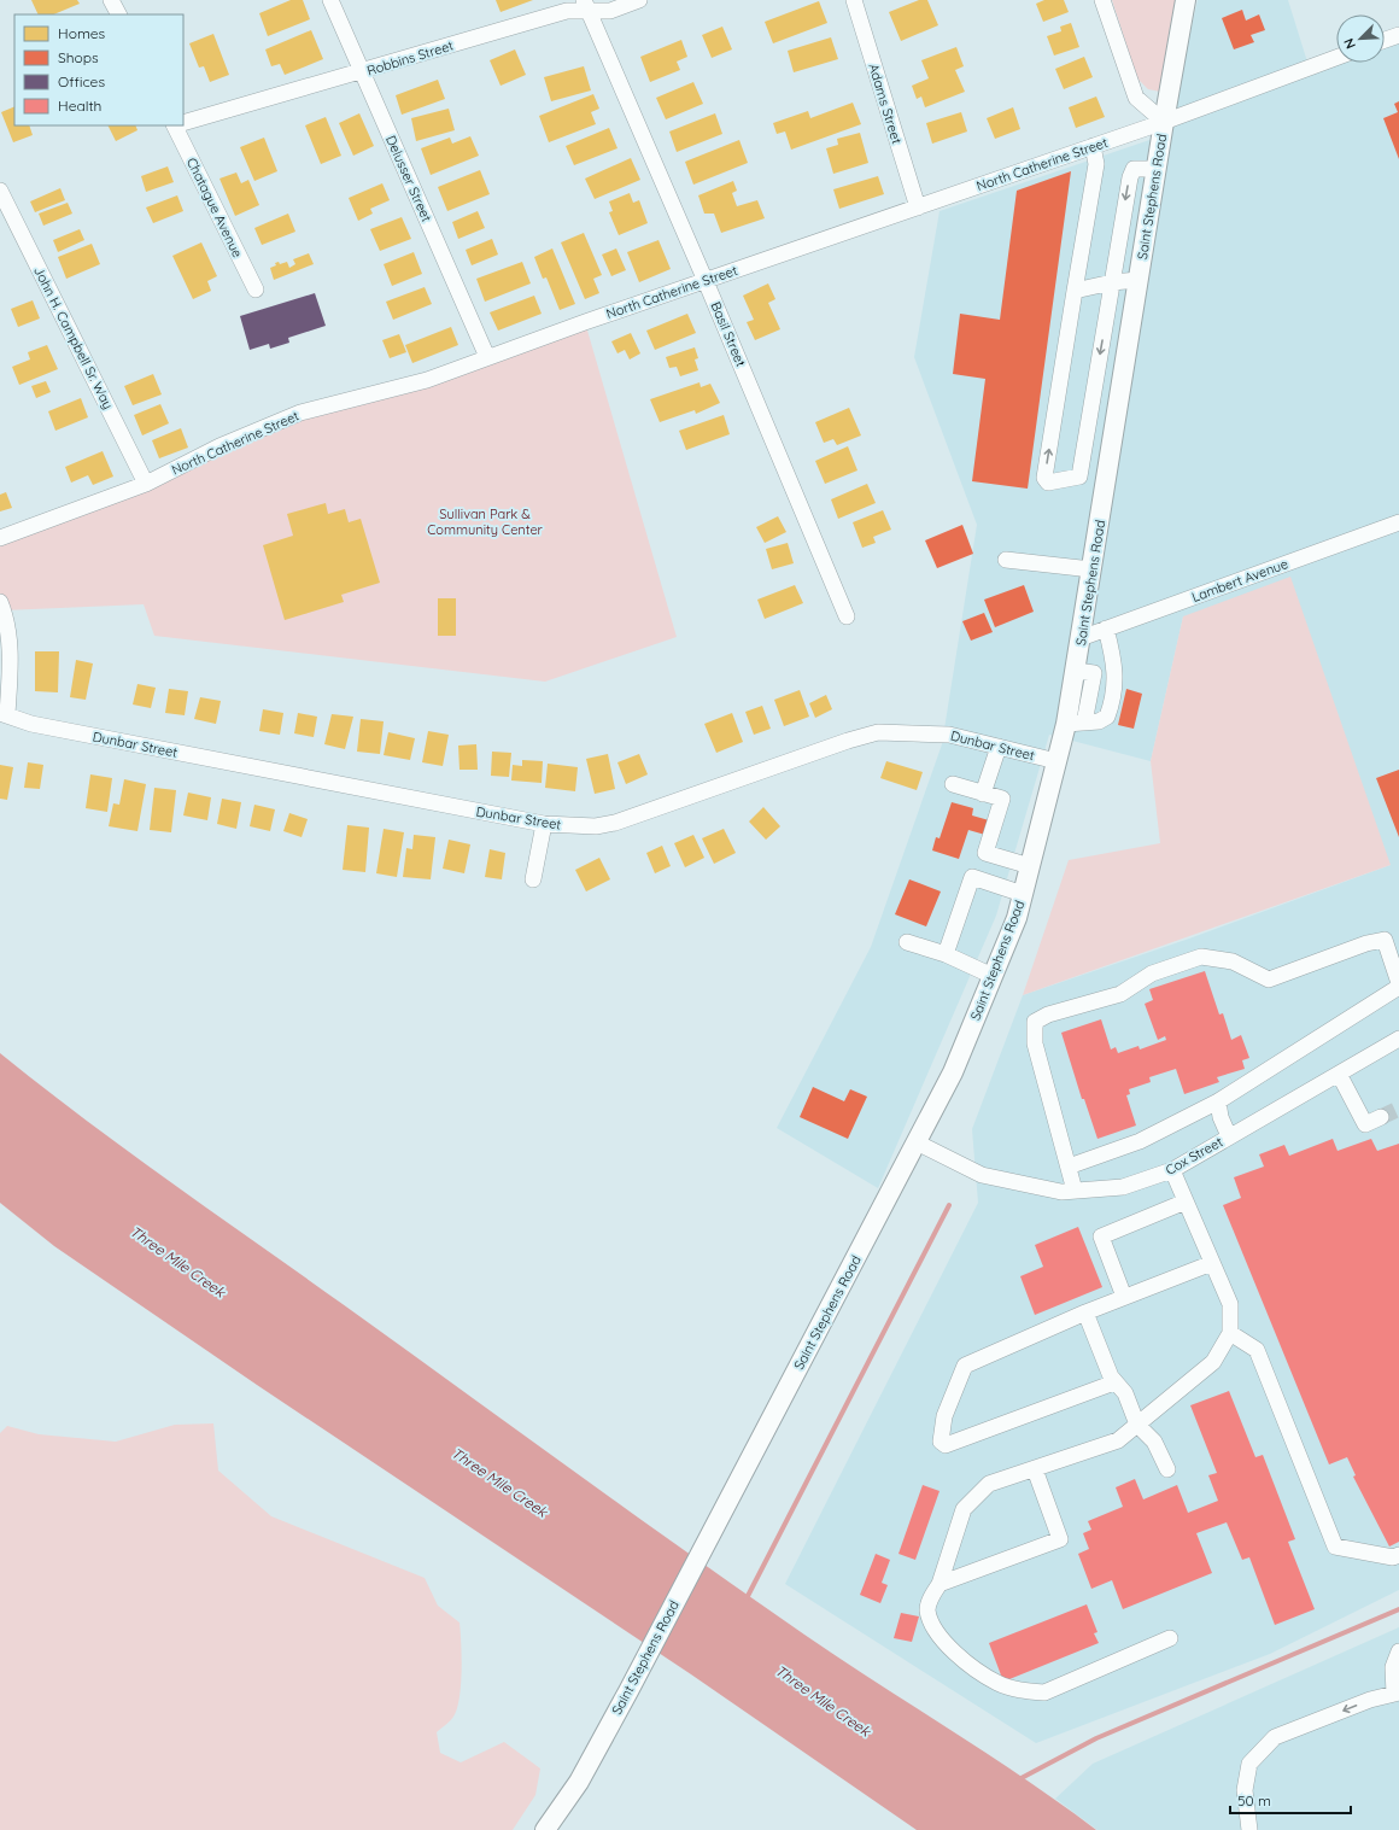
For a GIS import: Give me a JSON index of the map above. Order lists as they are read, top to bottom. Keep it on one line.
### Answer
{"streets":{"main road":["Saint Stephens Road"],"street":["Robbins Street","Adams Street","North Catherine Street","Delusser Street","Chatague Avenue","Basil Street","John H. Campbell Sr. Way","Lambert Avenue","Dunbar Street","Cox Street"]},"crossings":[["Robbins Street","Delusser Street"],["Robbins Street","Basil Street"],["Adams Street","North Catherine Street"],["North Catherine Street","Delusser Street"],["North Catherine Street","Saint Stephens Road"],["North Catherine Street","Basil Street"],["North Catherine Street","John H. Campbell Sr. Way"],["Saint Stephens Road","Lambert Avenue"],["Saint Stephens Road","Dunbar Street"],["Saint Stephens Road","Cox Street"]],"water":["Three Mile Creek"],"parks":["Sullivan Park & Community Center"],"legend":["Homes","Shops","Offices","Health"],"scale_bar":"50 m","north":"bottom left"}
